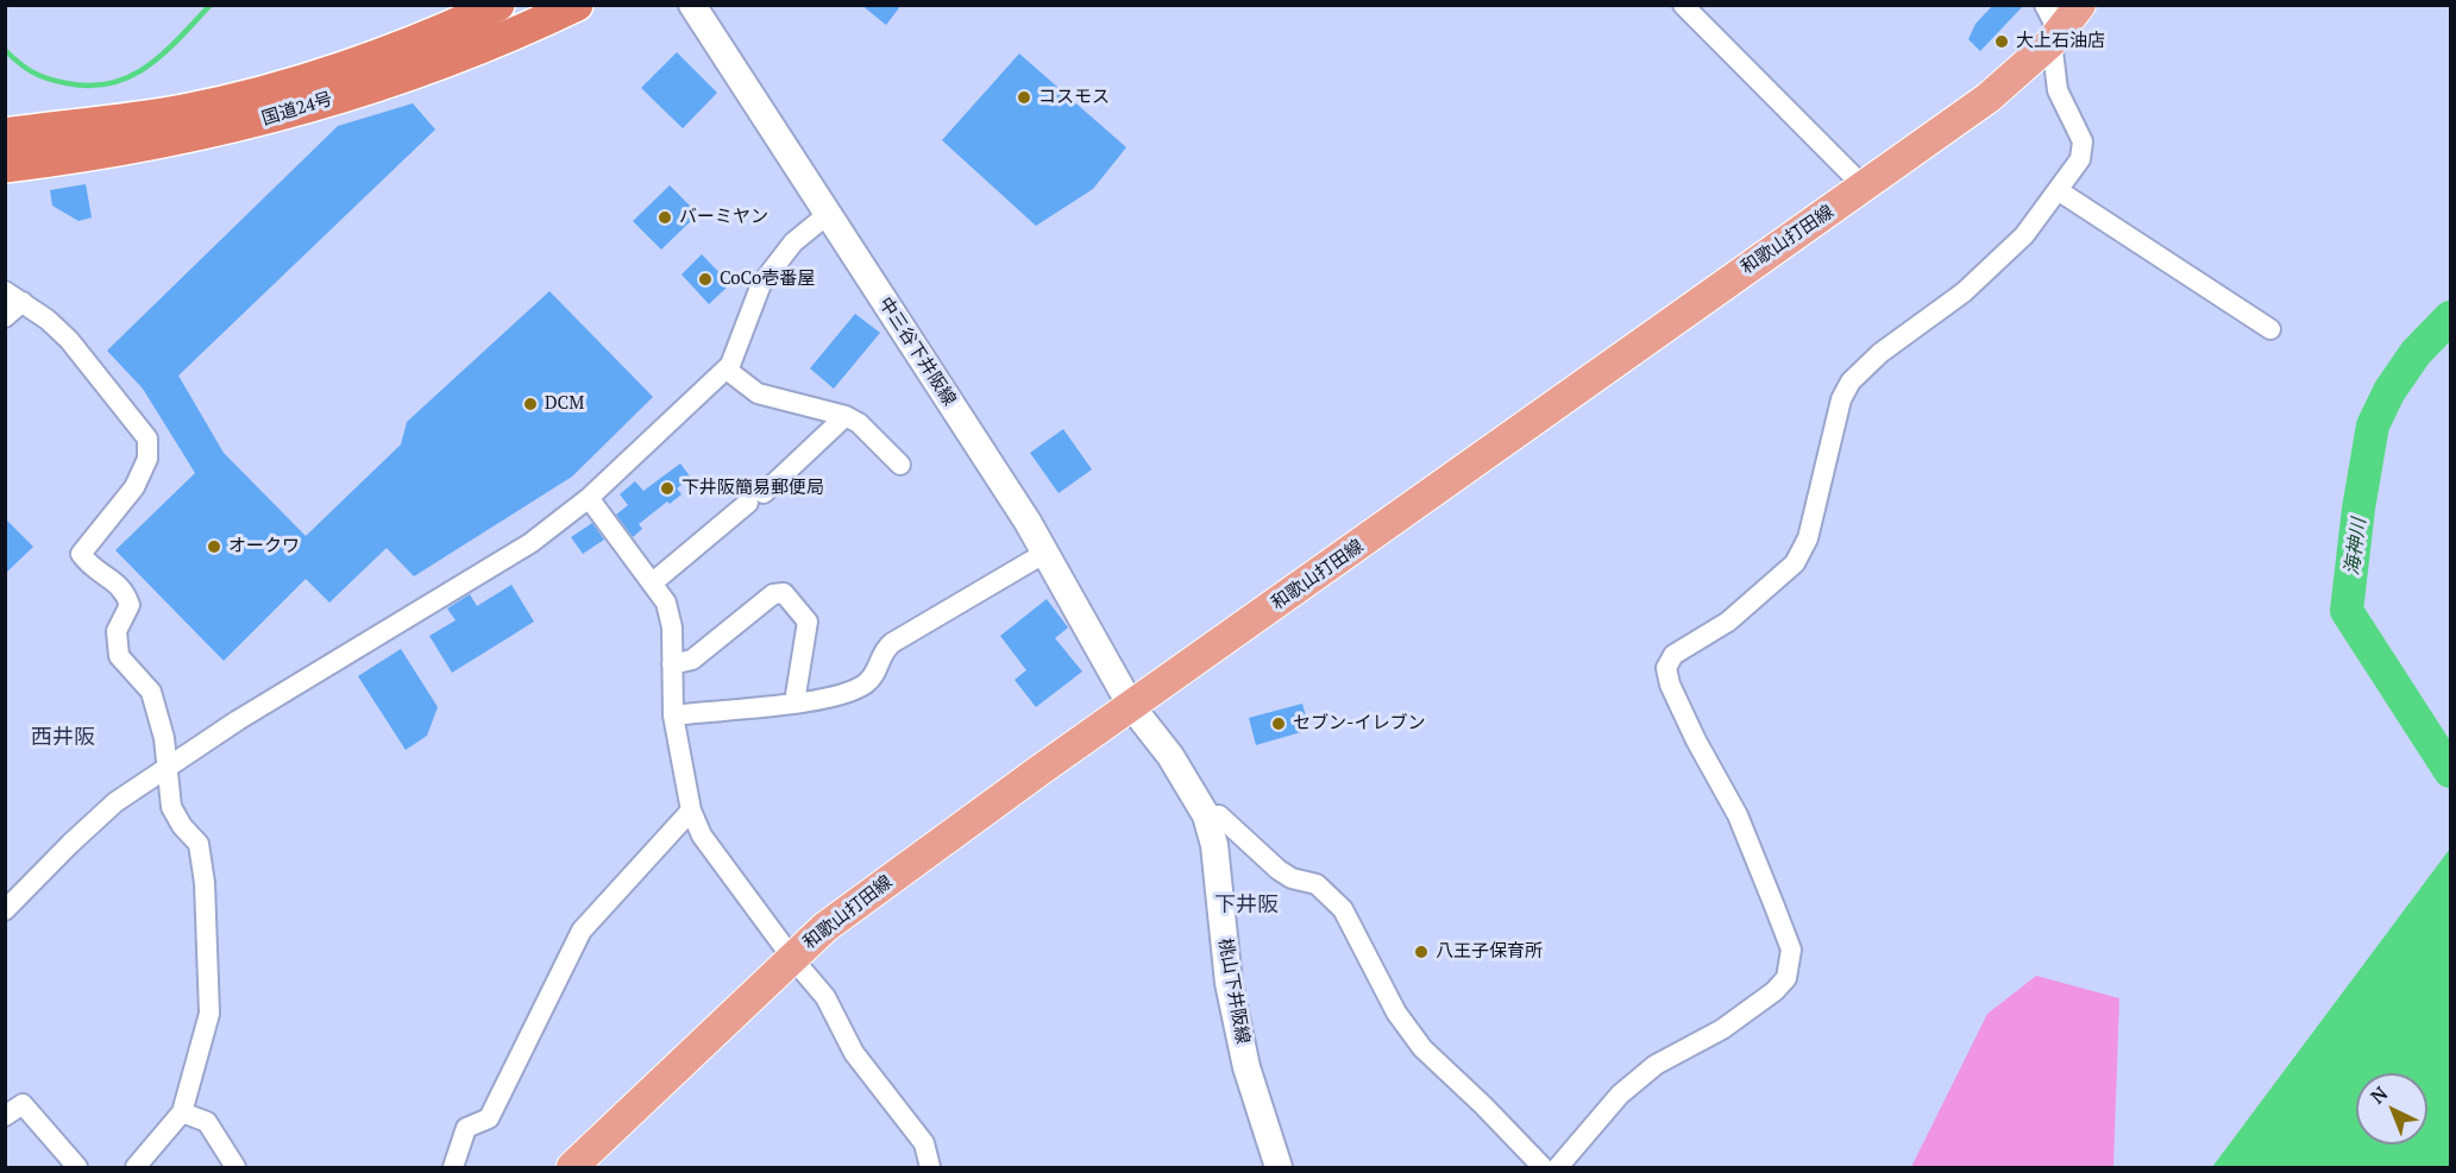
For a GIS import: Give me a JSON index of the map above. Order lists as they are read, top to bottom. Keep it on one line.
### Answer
{"streets":{"highway":["国道24号"],"main road":["和歌山打田線","中三谷下井阪線","桃山下井阪線"]},"crossings":[["和歌山打田線","中三谷下井阪線"],["和歌山打田線","桃山下井阪線"],["中三谷下井阪線","桃山下井阪線"]],"districts":["西井阪","下井阪"],"water":["海神川"],"places":["大上石油店","コスモス","バーミヤン","CoCo壱番屋","DCM","下井阪簡易郵便局","オークワ","セブン-イレブン","八王子保育所"],"north":"top left"}
